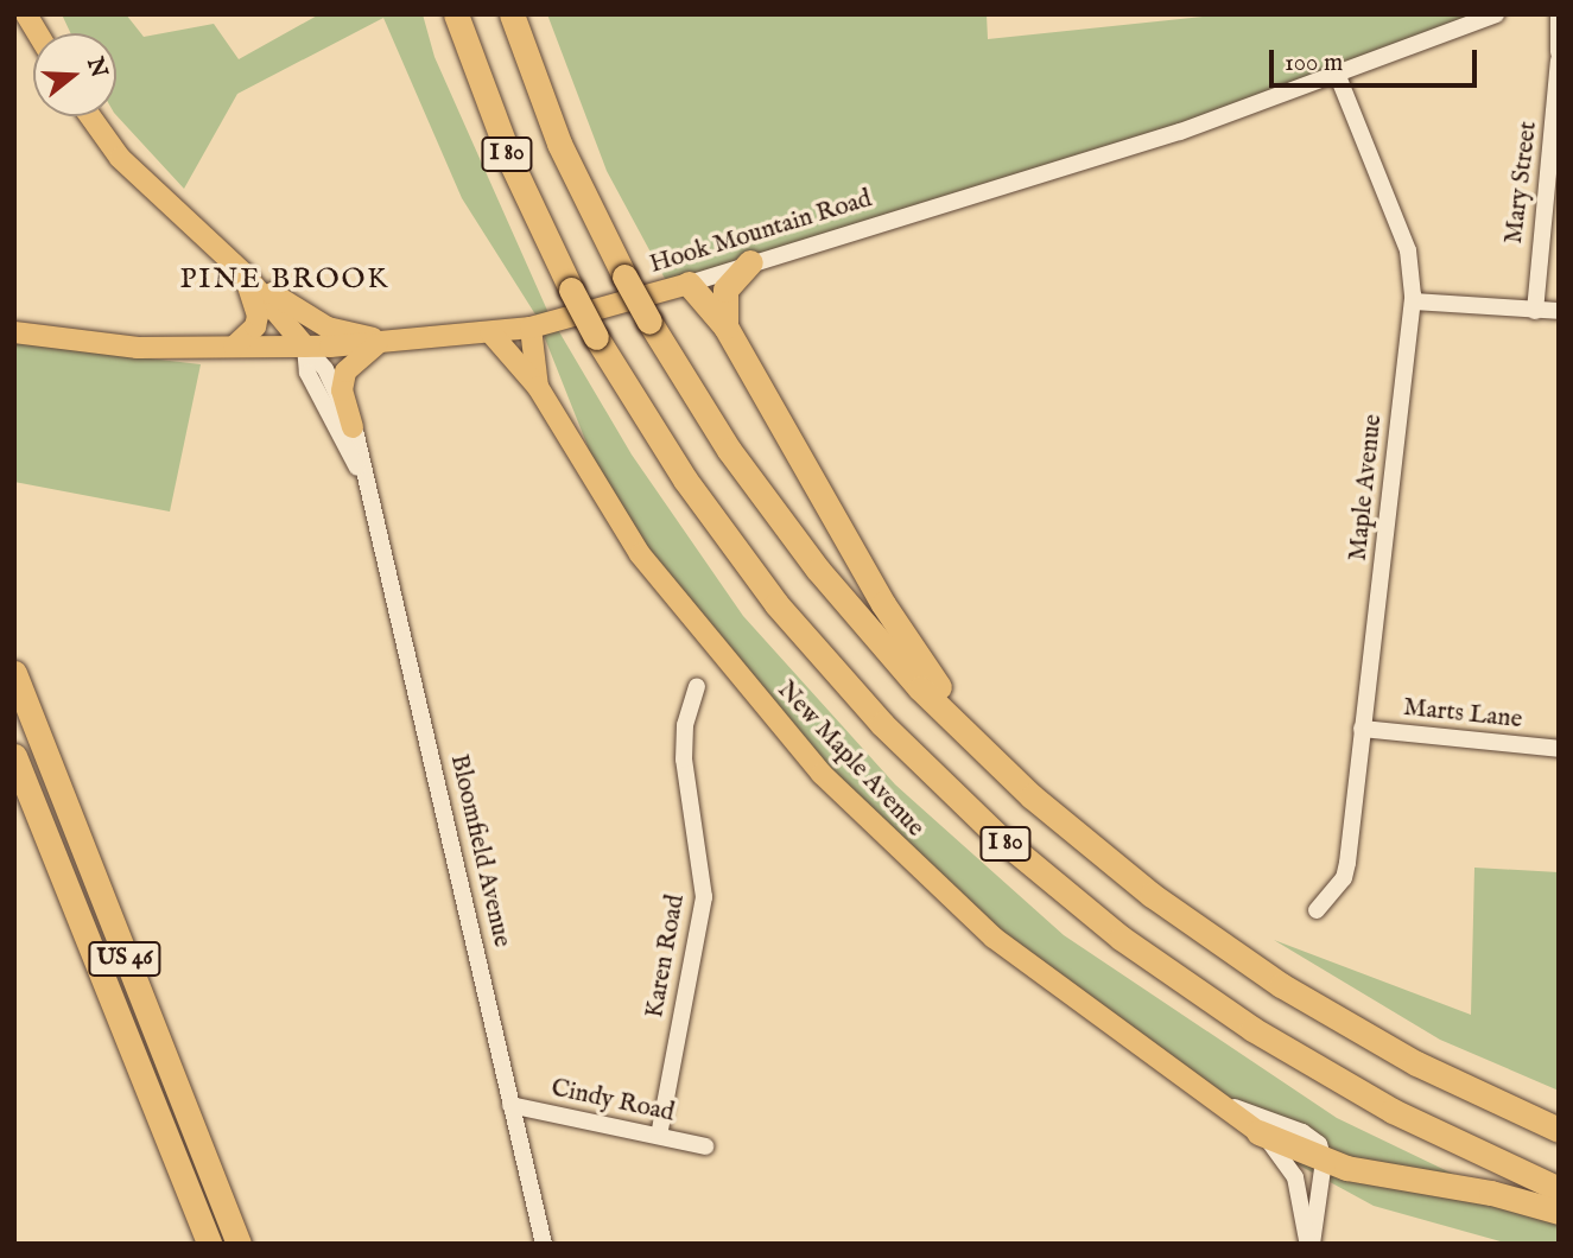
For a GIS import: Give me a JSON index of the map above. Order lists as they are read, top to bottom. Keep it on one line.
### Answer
{"streets":{"highway":["I 80","US 46"],"main road":["Hook Mountain Road","New Maple Avenue","Bloomfield Avenue"],"street":["Mary Street","Maple Avenue","Marts Lane","Karen Road","Cindy Road"]},"crossings":[["Hook Mountain Road","Maple Avenue"],["Hook Mountain Road","New Maple Avenue"],["Hook Mountain Road","Bloomfield Avenue"],["Maple Avenue","Marts Lane"],["Bloomfield Avenue","Cindy Road"],["Karen Road","Cindy Road"]],"districts":["PINE BROOK"],"scale_bar":"100 m","north":"right"}
